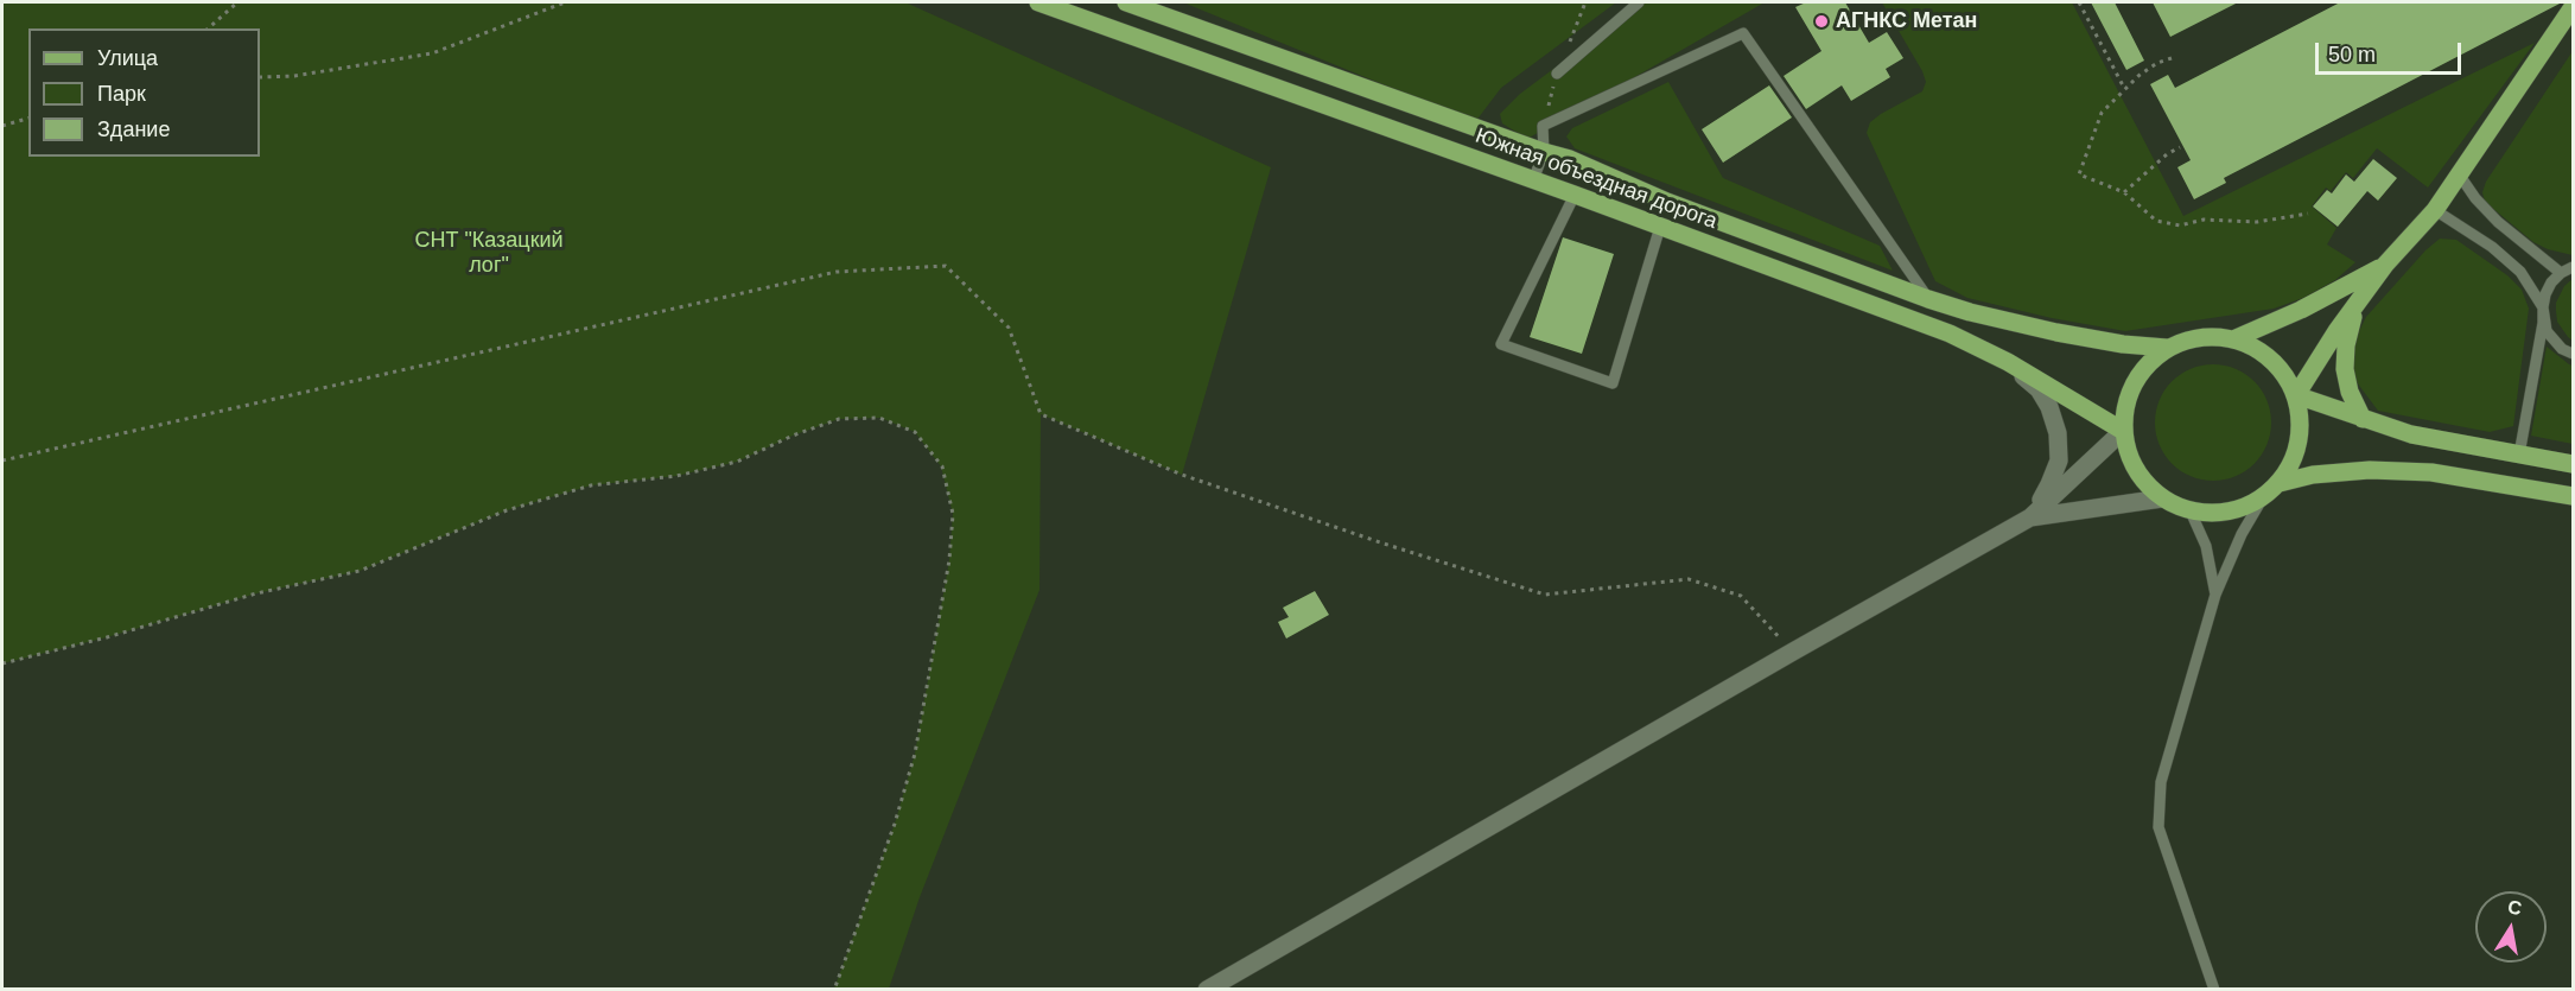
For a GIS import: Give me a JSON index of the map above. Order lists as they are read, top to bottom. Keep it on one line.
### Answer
{"streets":{"main road":["Южная объездная дорога"]},"parks":["СНТ \"Казацкий лог\""],"places":["АГНКС Метан"],"legend":["Улица","Парк","Здание"],"scale_bar":"50 m","north":"top"}
